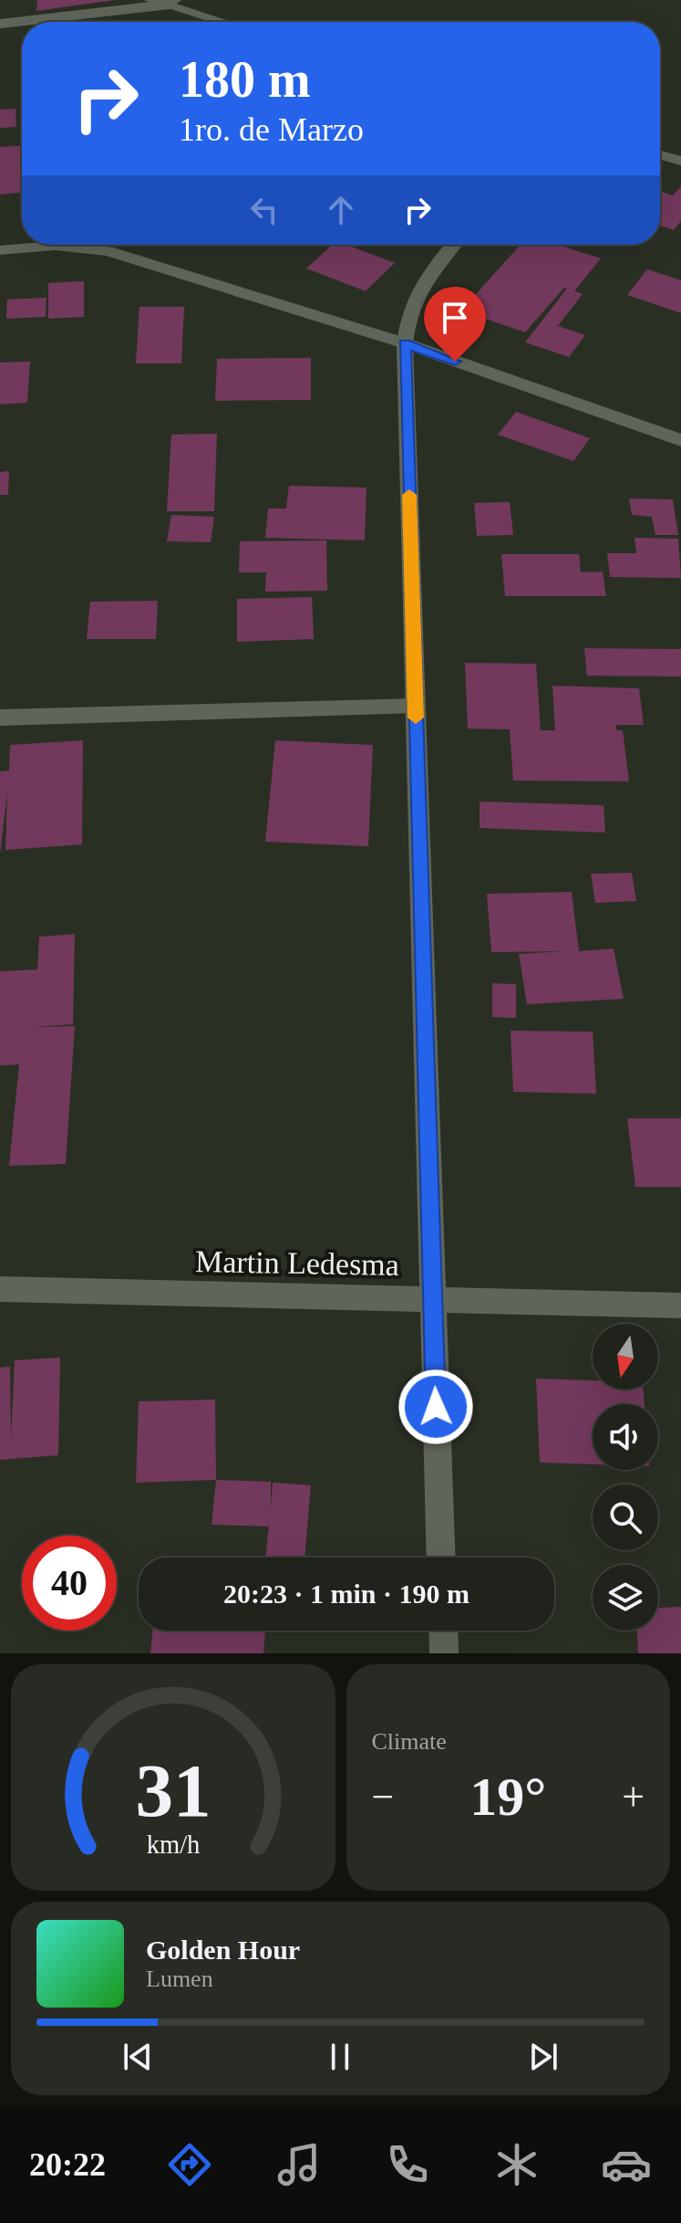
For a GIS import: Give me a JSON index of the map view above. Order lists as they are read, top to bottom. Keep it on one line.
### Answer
{"streets":{"street":["Martin Ledesma"]},"north":"bottom","page":{"turn":["180 m","1ro. de Marzo"],"limit":"40","trip":"20:23 · 1 min · 190 m","tile":"Climate","heat":["−","19°","+"],"song":["Golden Hour","Lumen"],"tabs":"20:22","gauge":["31","km/h"]}}
